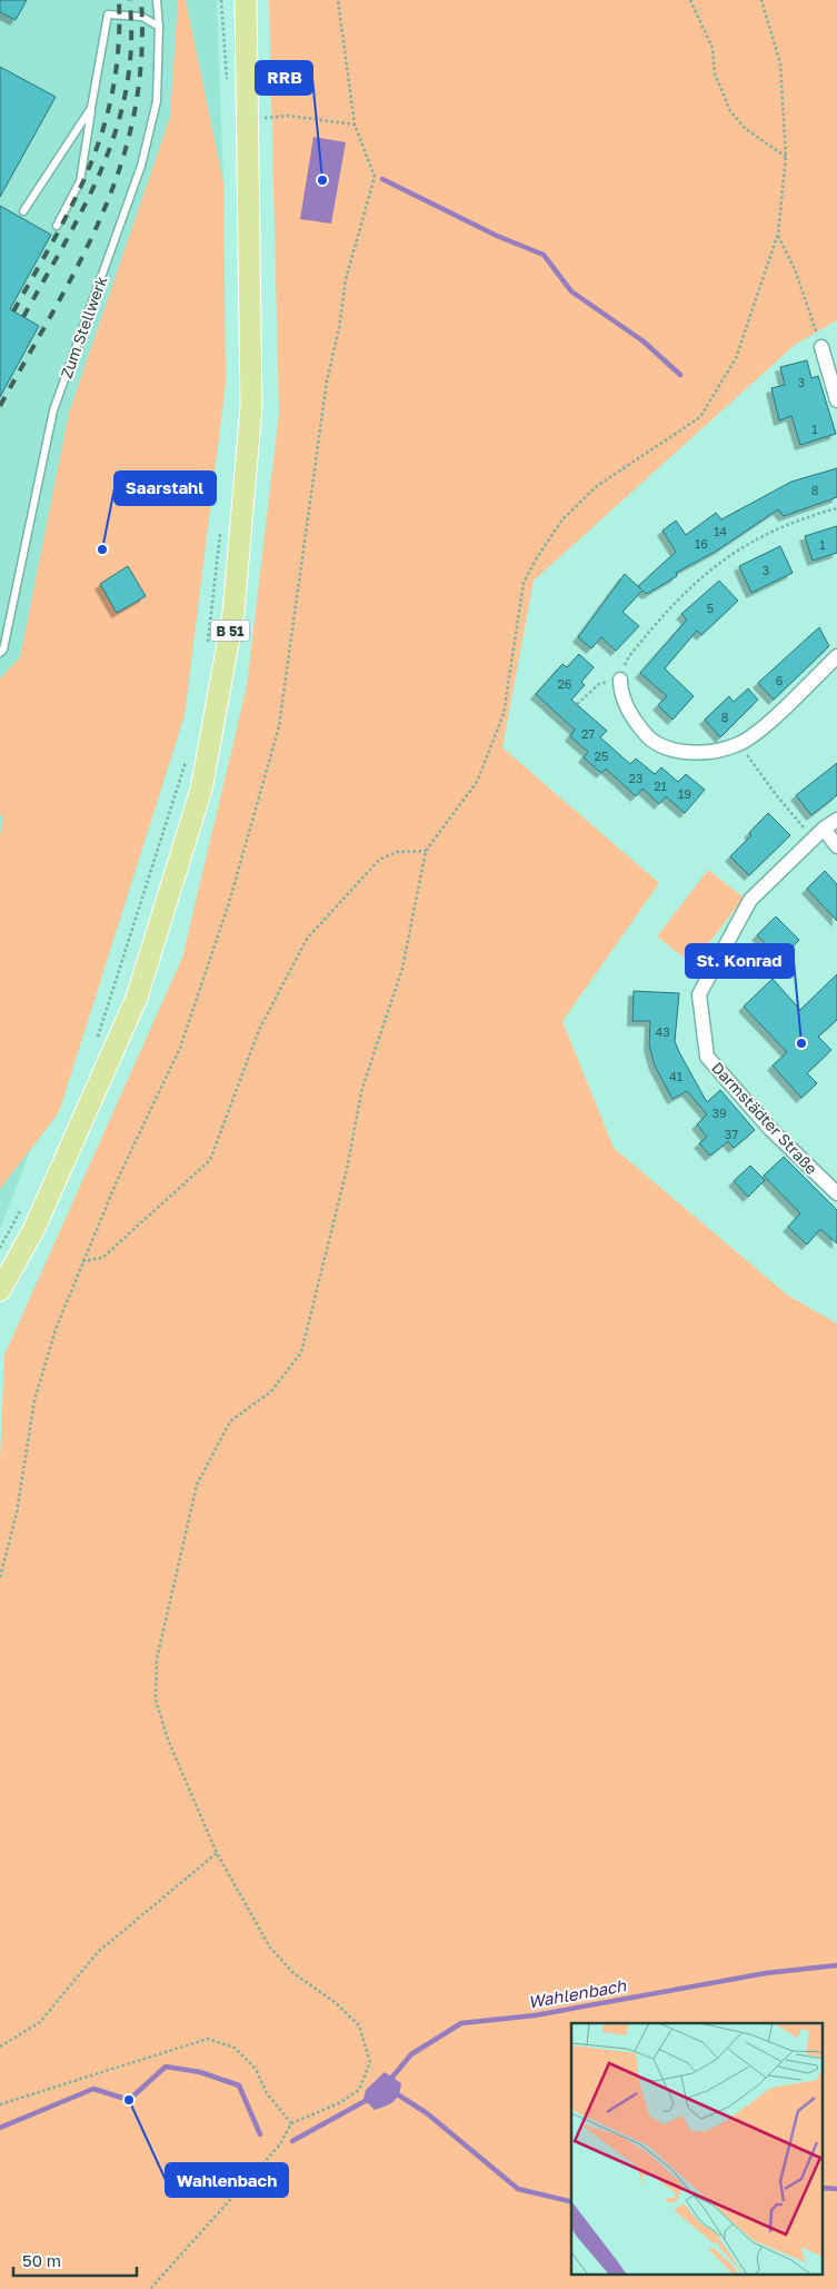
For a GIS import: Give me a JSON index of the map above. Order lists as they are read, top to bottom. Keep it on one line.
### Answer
{"streets":{"main road":["B 51"],"street":["Darmstädter Straße"],"lane":["Zum Stellwerk"]},"water":["Wahlenbach"],"places":["RRB","Saarstahl","St. Konrad","Wahlenbach"],"house_numbers":["3","1","8","14","16","1","3","5","6","26","8","27","25","23","21","19","43","41","39","37"],"scale_bar":"50 m"}
